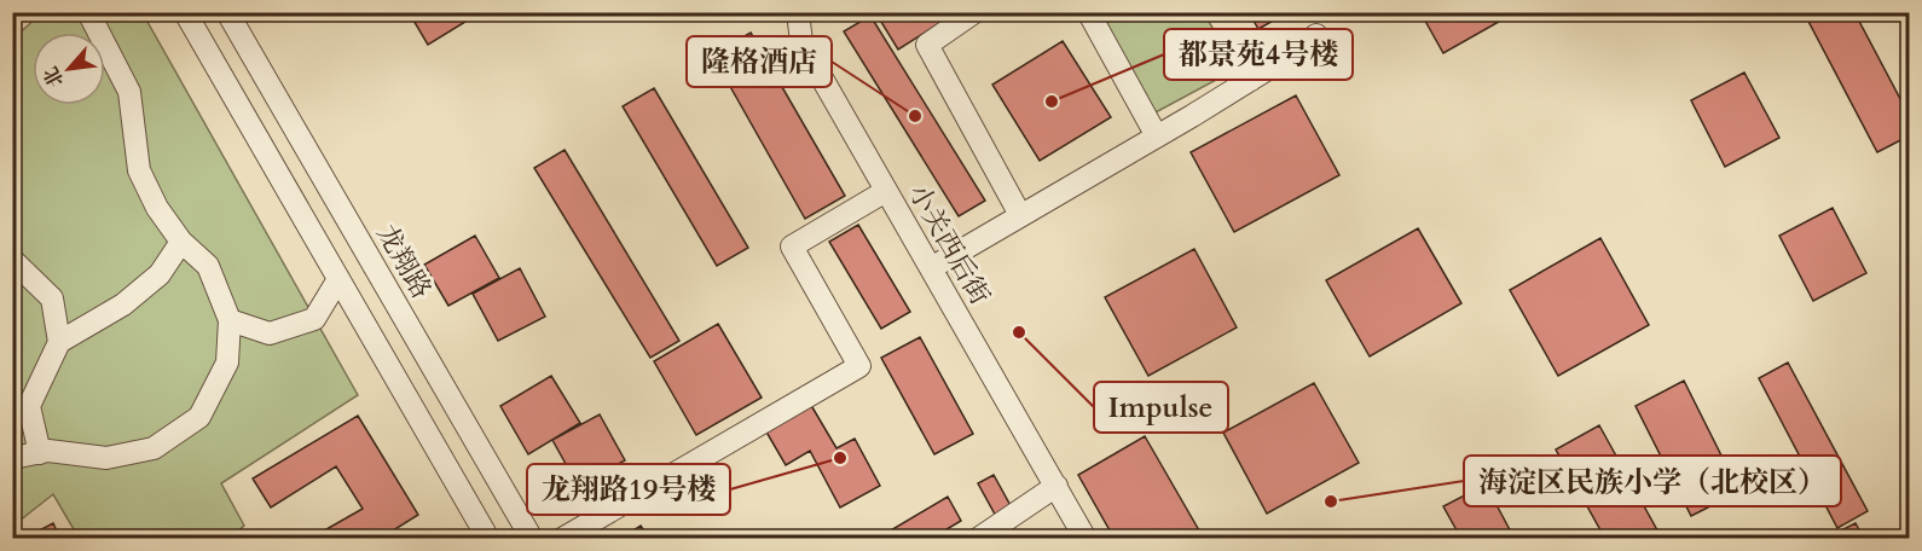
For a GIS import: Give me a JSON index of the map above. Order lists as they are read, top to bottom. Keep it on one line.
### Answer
{"streets":{"street":["小关西后街","龙翔路"]},"places":["都景苑4号楼","隆格酒店","Impulse","龙翔路19号楼","海淀区民族小学（北校区）"],"north":"bottom left"}
